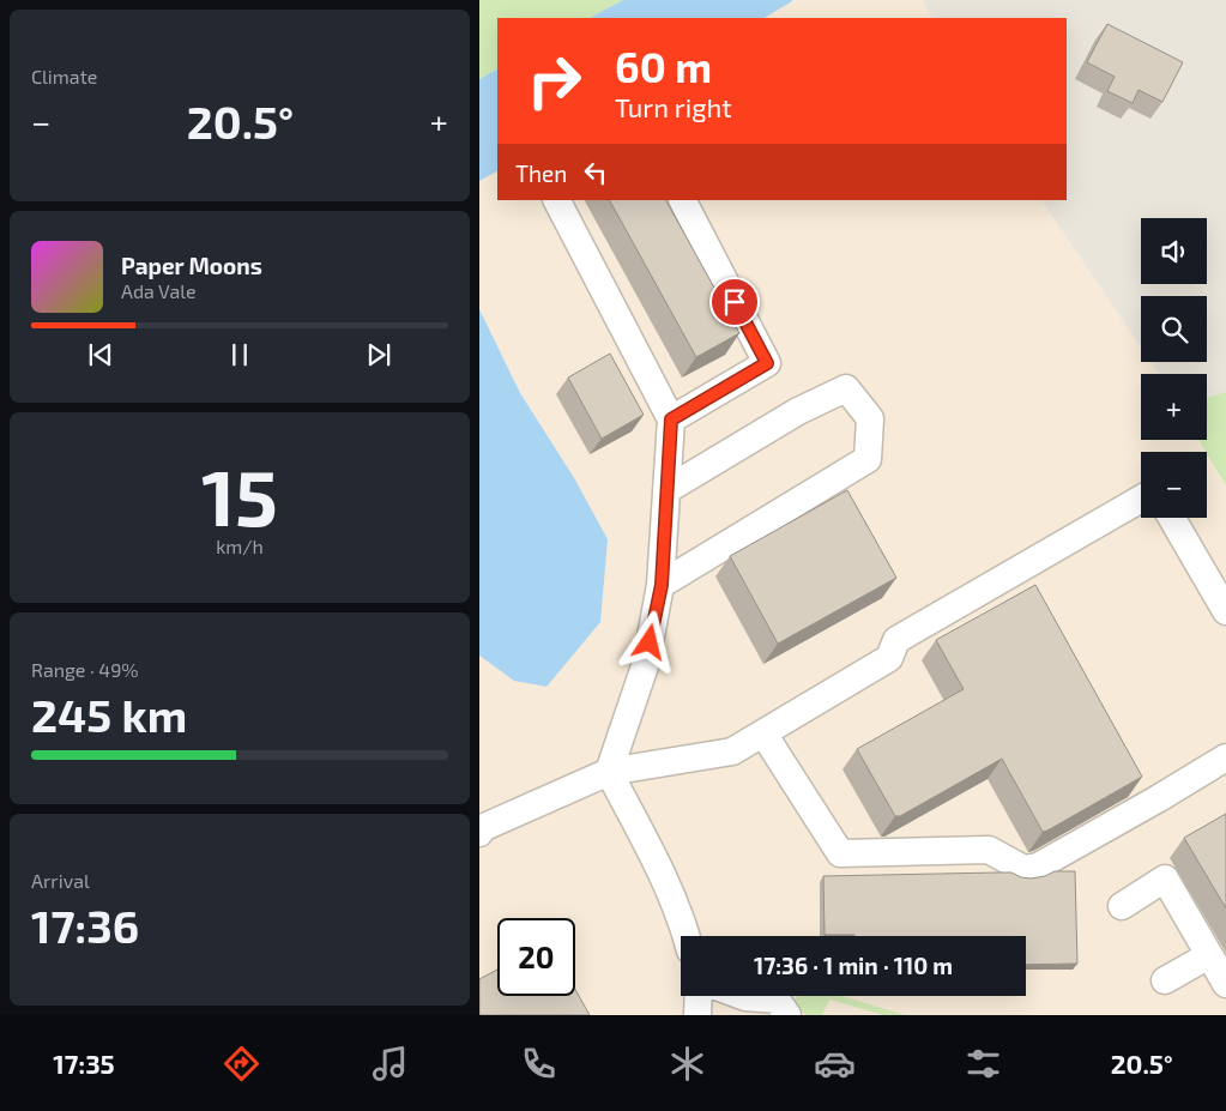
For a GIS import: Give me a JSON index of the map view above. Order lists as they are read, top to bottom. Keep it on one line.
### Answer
{"page":{"tile":["Climate",["15","km/h"],["Range · 49%","245 km"],["Arrival","17:36"]],"turn":["60 m","Turn right"],"heat":["−","20.5°","+"],"then":"Then","map_buttons":["+","−"],"song":["Paper Moons","Ada Vale"],"limit":"20","trip":"17:36 · 1 min · 110 m","tabs":["17:35","20.5°"]}}
